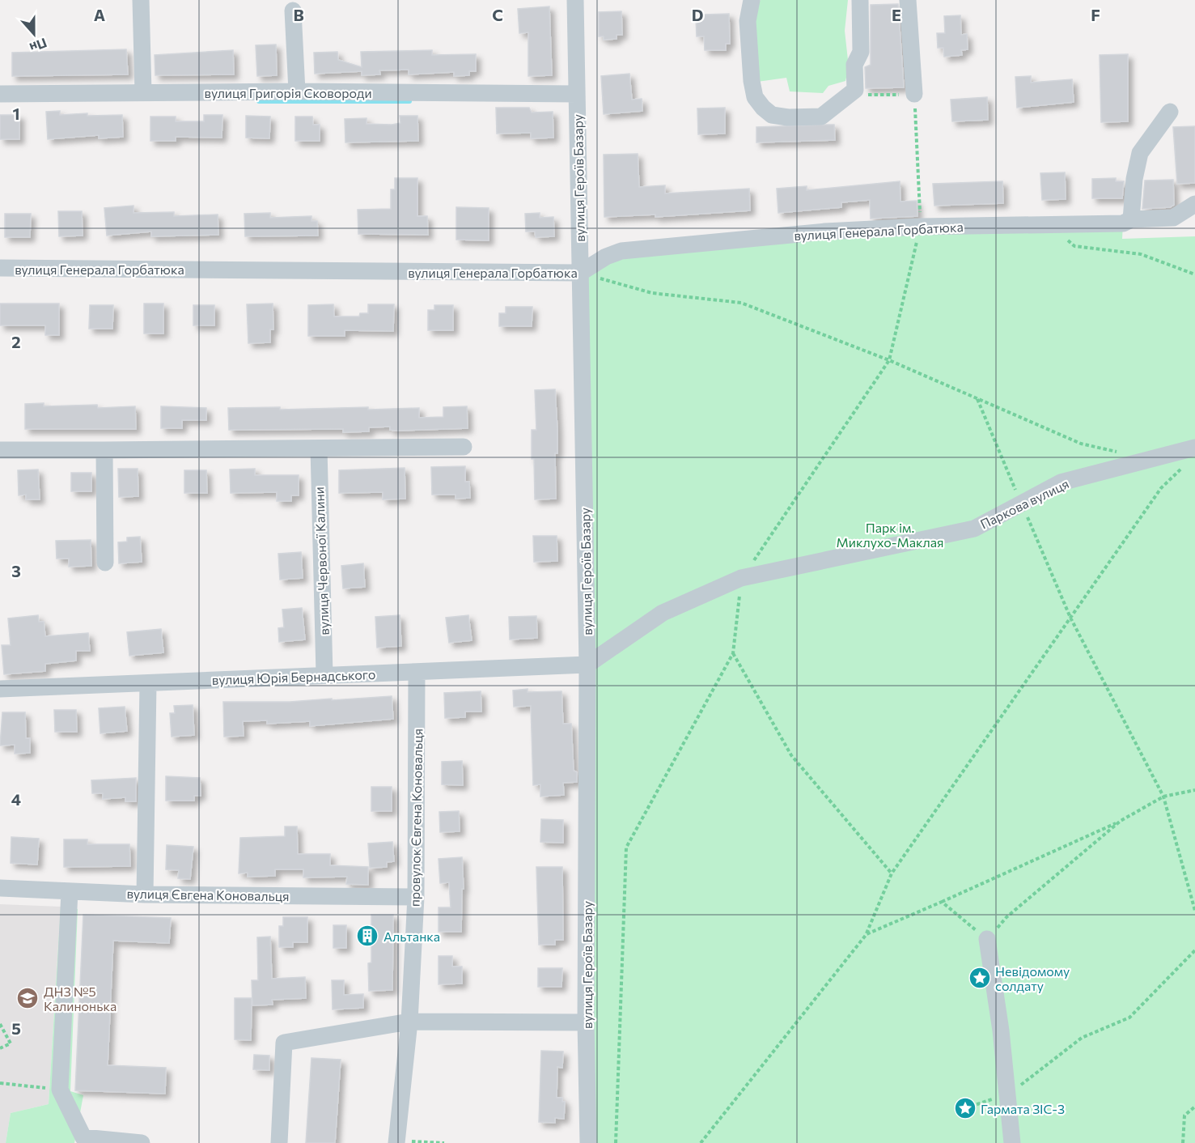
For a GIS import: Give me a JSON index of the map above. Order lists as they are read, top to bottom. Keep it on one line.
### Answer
{"streets":{"street":["вулиця Григорія Сковороди","вулиця Героїв Базару","вулиця Генерала Горбатюка","Паркова вулиця","вулиця Червоної Калини","вулиця Юрія Бернадського","провулок Євгена Коновальця","вулиця Євгена Коновальця"]},"crossings":[["вулиця Григорія Сковороди","вулиця Героїв Базару"],["вулиця Героїв Базару","вулиця Генерала Горбатюка"],["вулиця Героїв Базару","Паркова вулиця"],["вулиця Героїв Базару","вулиця Юрія Бернадського"],["Паркова вулиця","вулиця Юрія Бернадського"],["вулиця Червоної Калини","вулиця Юрія Бернадського"],["вулиця Юрія Бернадського","провулок Євгена Коновальця"],["провулок Євгена Коновальця","вулиця Євгена Коновальця"]],"parks":["Парк ім. Миклухо-Маклая"],"places":{"building":["Альтанка"],"place":["Невідомому солдату","Гармата ЗІС-3"],"school or university":["ДНЗ №5 Калинонька"]},"north":"bottom","grid":{"columns":["A","B","C","D","E","F"],"rows":["1","2","3","4","5"]}}
